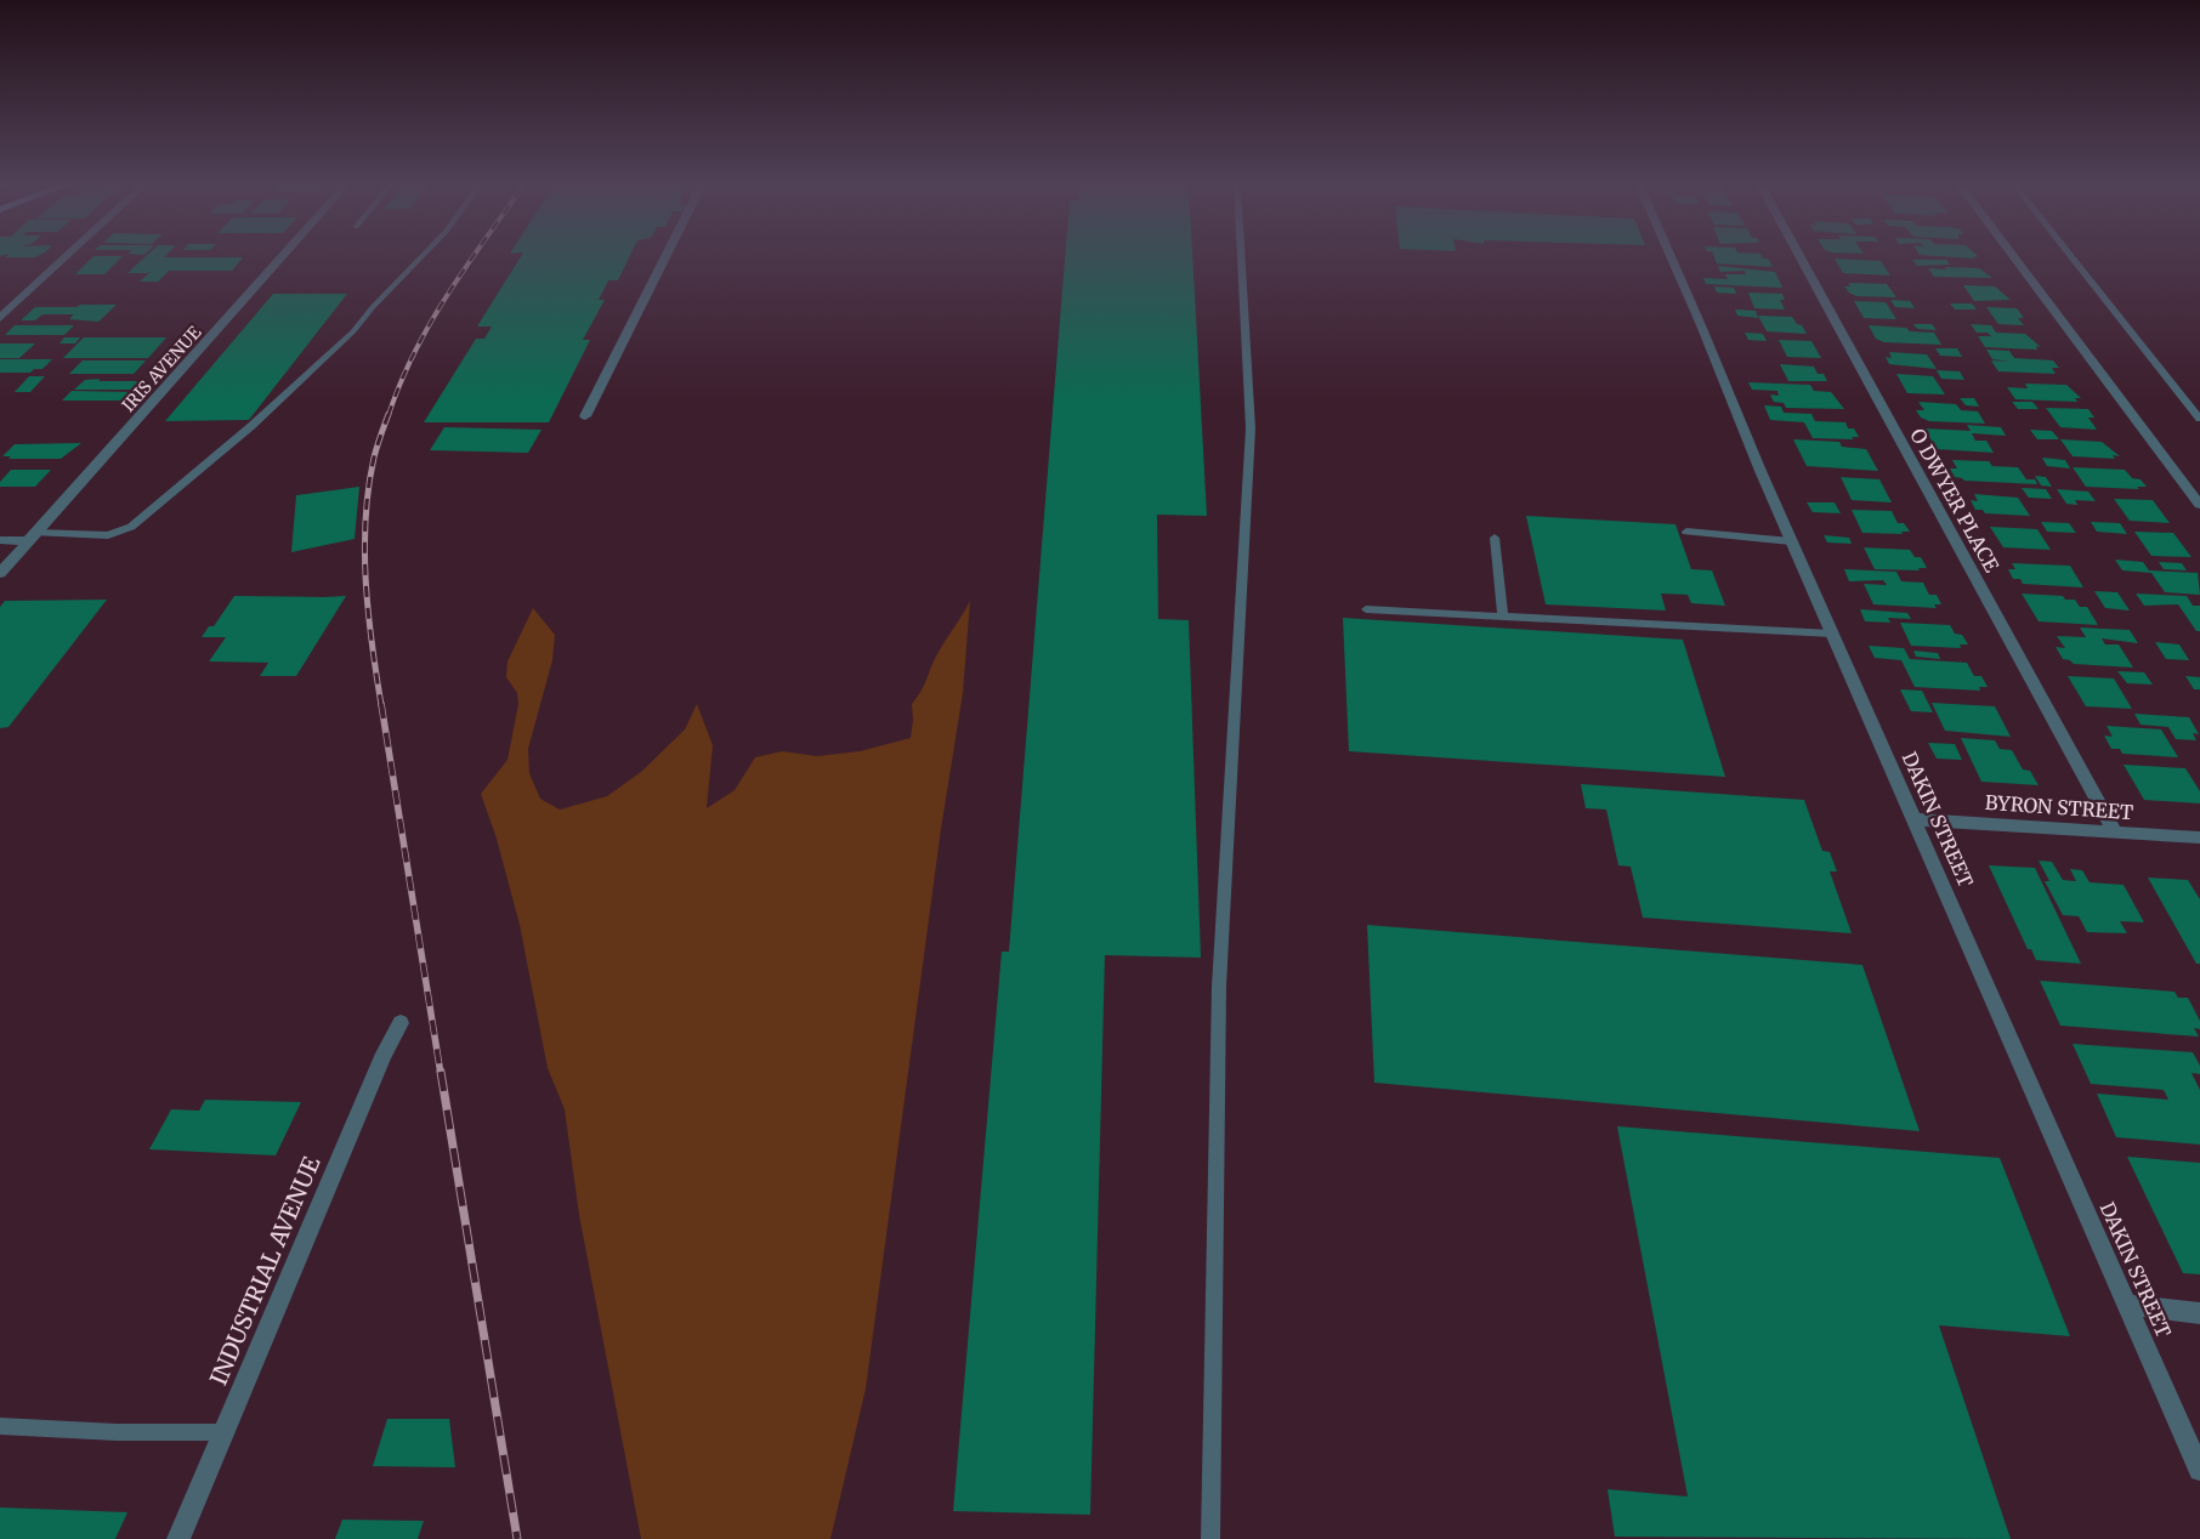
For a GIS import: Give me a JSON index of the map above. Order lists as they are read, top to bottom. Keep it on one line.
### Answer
{"streets":{"street":["IRIS AVENUE","O DWYER PLACE","BYRON STREET","DAKIN STREET","INDUSTRIAL AVENUE"]},"crossings":[["O DWYER PLACE","BYRON STREET"],["BYRON STREET","DAKIN STREET"]]}
